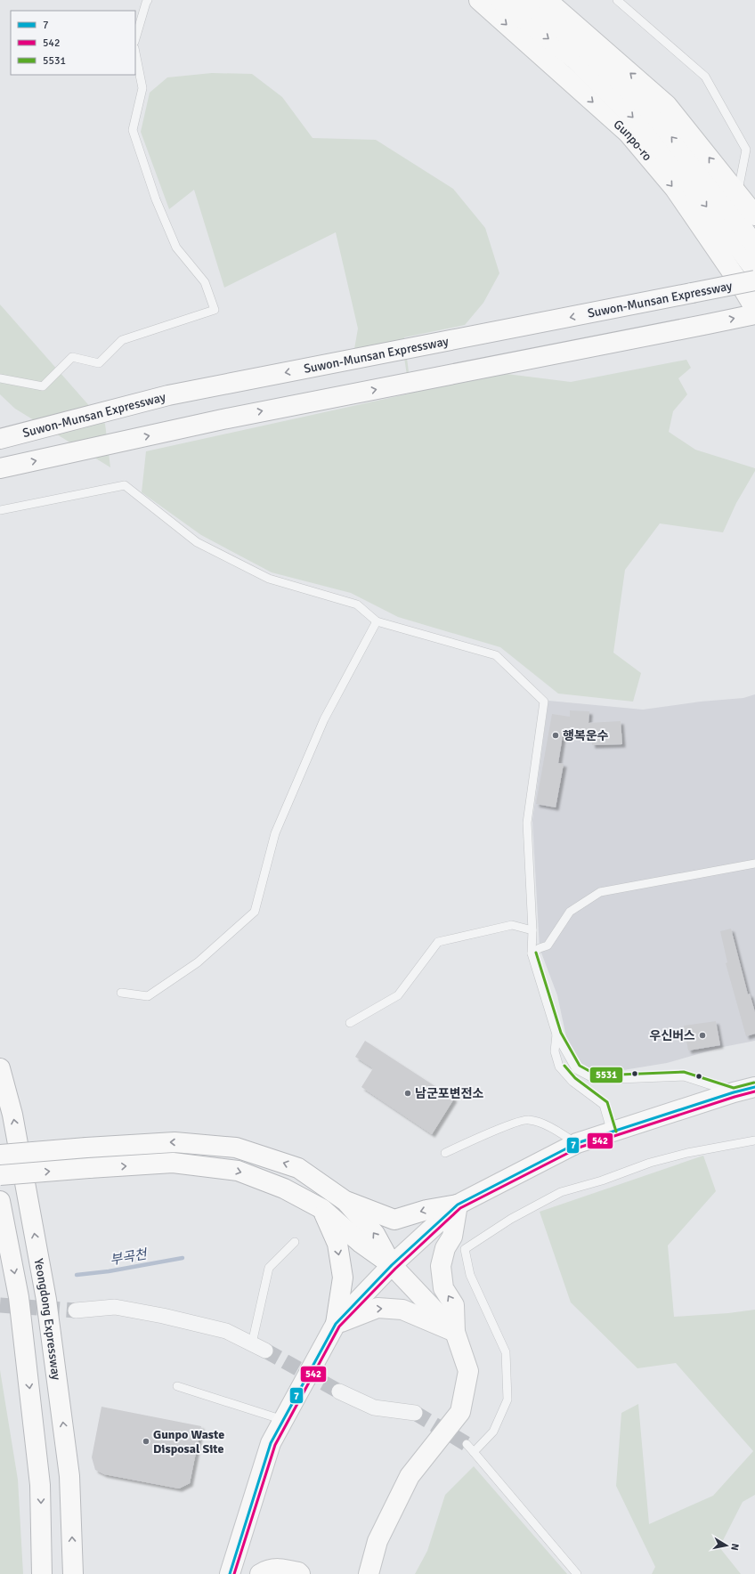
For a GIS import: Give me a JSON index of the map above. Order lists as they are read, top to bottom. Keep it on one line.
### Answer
{"streets":{"main road":["Gunpo-ro","Suwon-Munsan Expressway","Yeongdong Expressway"]},"water":["부곡천"],"places":["행복운수","우신버스","남군포변전소","Gunpo Waste Disposal Site"],"lines":["transit line 5531","transit line 7","transit line 542"],"legend":["7","542","5531"],"north":"right"}
